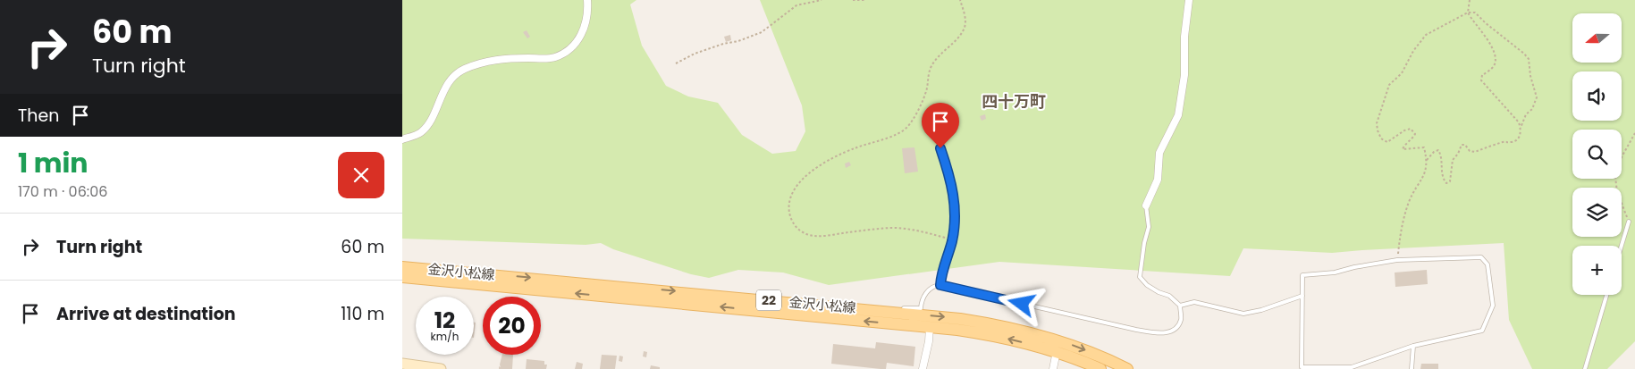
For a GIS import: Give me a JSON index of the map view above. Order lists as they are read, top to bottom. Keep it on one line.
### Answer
{"streets":{"main road":["金沢小松線","22"]},"districts":["四十万町"],"north":"left","page":{"turn":["60 m","Turn right"],"map_buttons":"+","then":"Then","heading":["1 min","170 m · 06:06"],"list":[{"name":"Turn right","value":"60 m"},{"name":"Arrive at destination","value":"110 m"}],"speed":"12 km/h","limit":"20"}}
